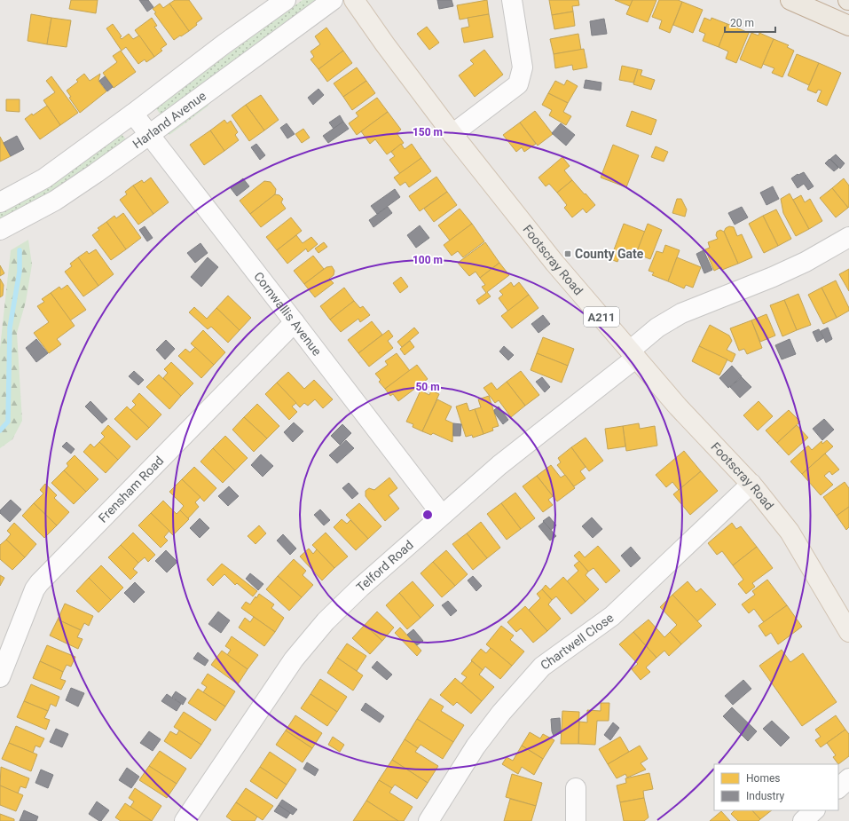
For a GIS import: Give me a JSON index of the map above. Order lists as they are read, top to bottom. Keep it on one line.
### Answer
{"streets":{"main road":["Footscray Road","A211"],"street":["Harland Avenue","Cornwallis Avenue","Frensham Road","Telford Road","Chartwell Close"]},"crossings":[["Harland Avenue","Cornwallis Avenue"],["Footscray Road","Telford Road"],["Footscray Road","Chartwell Close"],["Cornwallis Avenue","Frensham Road"],["Cornwallis Avenue","Telford Road"]],"places":{"transit":["County Gate"]},"legend":["Homes","Industry"],"scale_bar":"20 m","rings":["150 m","100 m","50 m"]}
